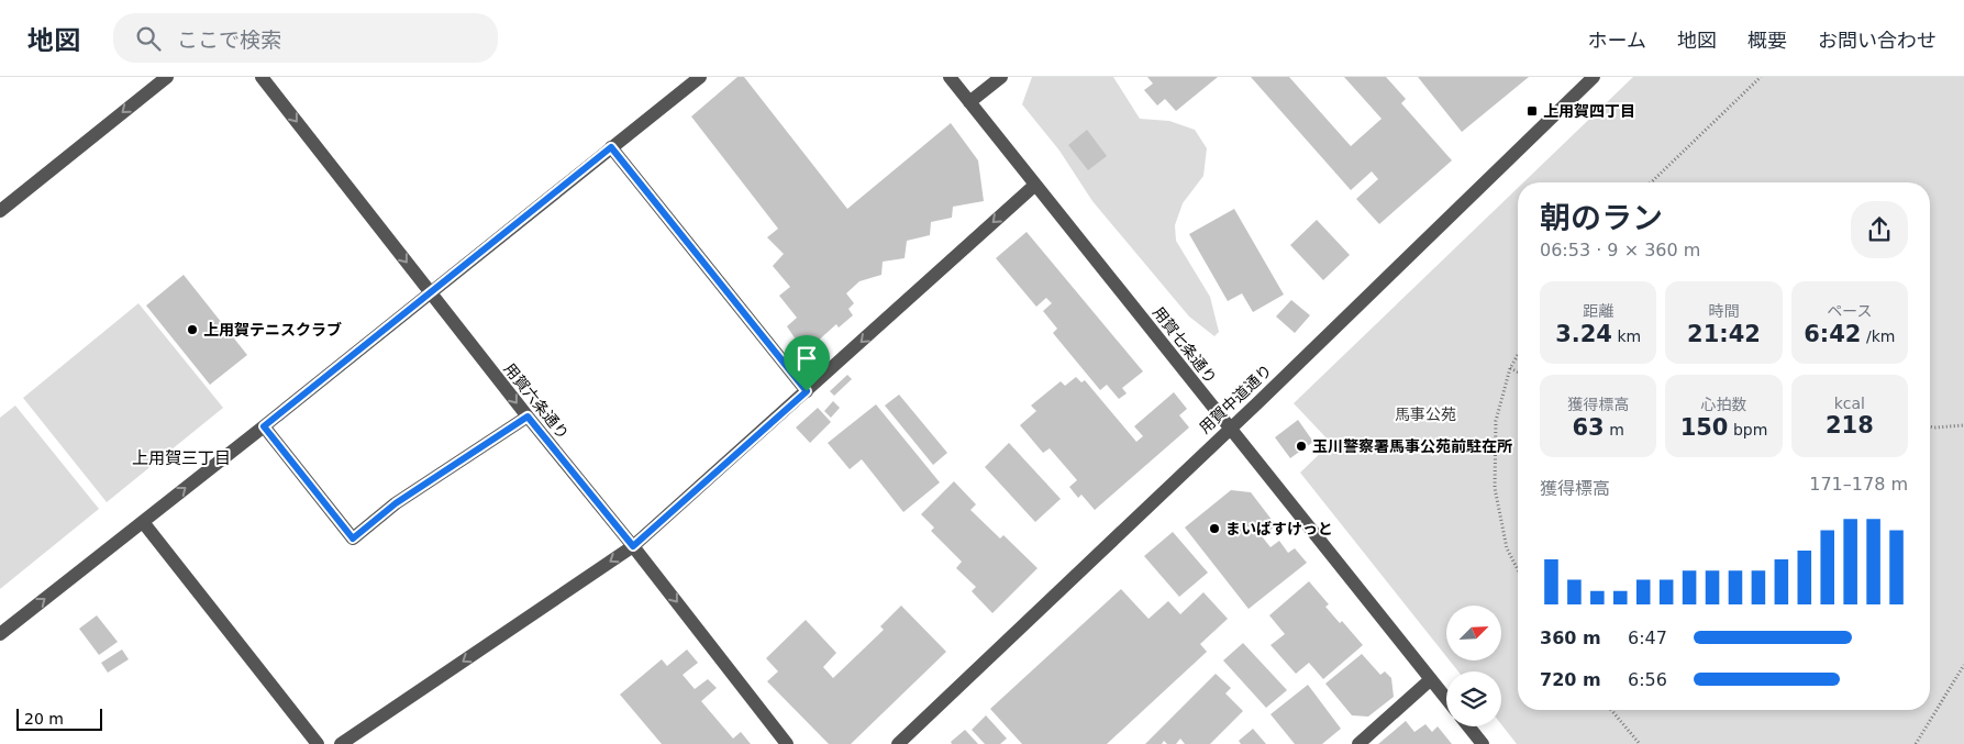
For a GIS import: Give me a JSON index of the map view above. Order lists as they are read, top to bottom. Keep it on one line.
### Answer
{"streets":{"street":["用賀七条通り","用賀中道通り","用賀六条通り"]},"crossings":[["用賀七条通り","用賀中道通り"]],"one_way":["用賀六条通り"],"districts":["上用賀三丁目"],"parks":["馬事公苑"],"places":{"transit":["上用賀四丁目"],"other":["上用賀テニスクラブ","玉川警察署馬事公苑前駐在所","まいばすけっと"]},"scale_bar":"20 m","north":"top right","page":{"header":"地図","search":"ここで検索","nav":["ホーム","地図","概要","お問い合わせ"],"heading":["朝のラン","06:53 · 9 × 360 m"],"stats":[["距離","3.24 km"],["時間","21:42"],["ペース","6:42 /km"],["獲得標高","63 m"],["心拍数","150 bpm"],["kcal","218"]],"chart":["獲得標高","171–178 m"],"list":[{"name":"360 m","note":"6:47"},{"name":"720 m","note":"6:56"}],"scale":"20 m"}}
